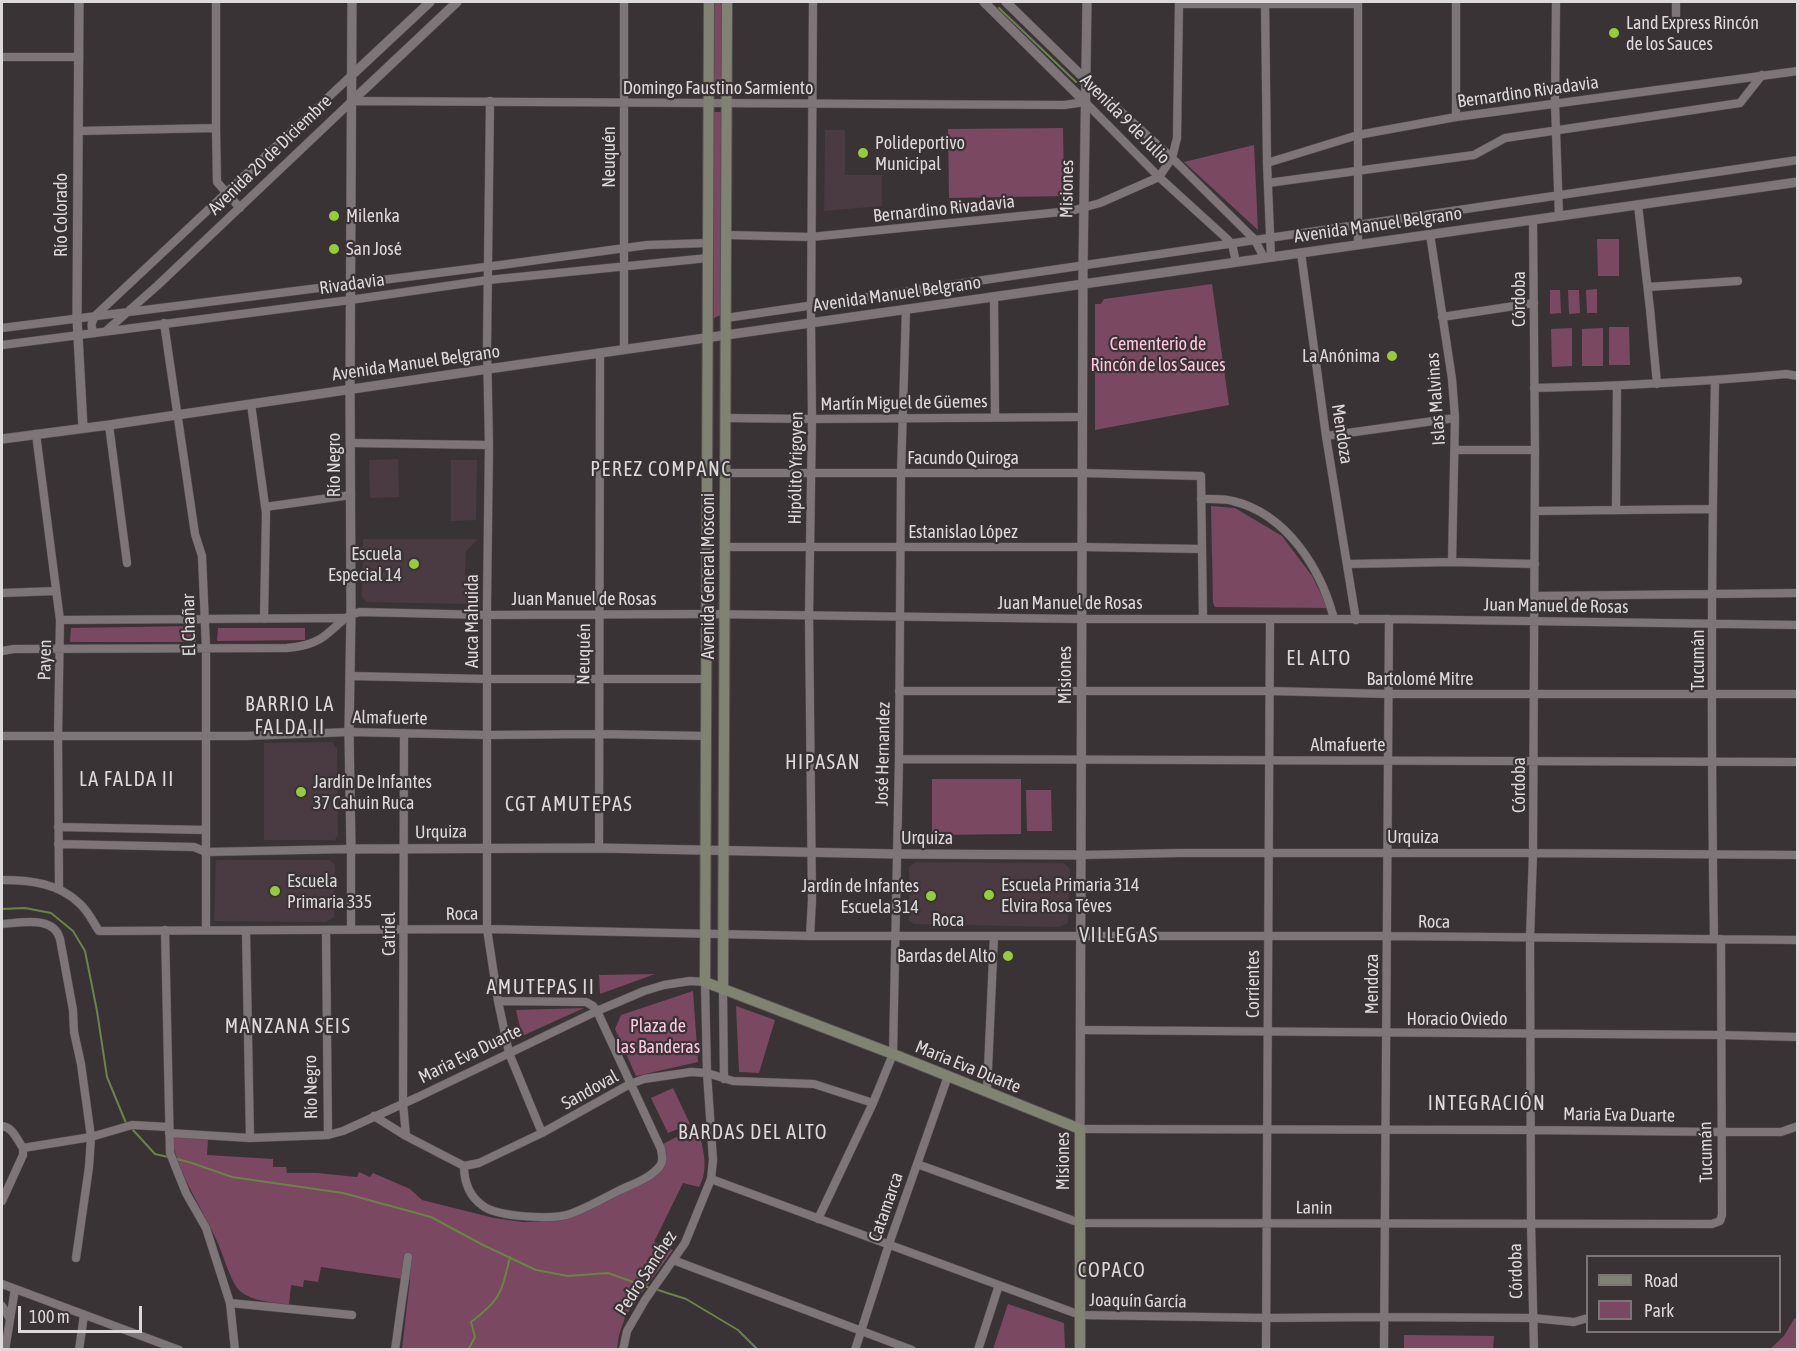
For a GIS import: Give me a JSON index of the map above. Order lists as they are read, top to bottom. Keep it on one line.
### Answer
{"streets":{"main road":["Misiones","Avenida General Mosconi","Maria Eva Duarte"],"street":["Domingo Faustino Sarmiento","Bernardino Rivadavia","Avenida 9 de Julio","Avenida 20 de Diciembre","Neuquén","Río Colorado","Avenida Manuel Belgrano","Rivadavia","Córdoba","Islas Malvinas","Martín Miguel de Güemes","Mendoza","Facundo Quiroga","Río Negro","Hipólito Yrigoyen","Estanislao López","Juan Manuel de Rosas","Auca Mahuida","El Chañar","Payen","Tucumán","Bartolomé Mitre","Almafuerte","José Hernandez","Urquiza","Roca","Catriel","Corrientes","Horacio Oviedo","Sandoval","Catamarca","Lanin","Pedro Sanchez","Joaquín García"]},"crossings":[["Domingo Faustino Sarmiento","Avenida 9 de Julio"],["Domingo Faustino Sarmiento","Avenida 20 de Diciembre"],["Domingo Faustino Sarmiento","Neuquén"],["Domingo Faustino Sarmiento","Misiones"],["Domingo Faustino Sarmiento","Río Negro"],["Domingo Faustino Sarmiento","Hipólito Yrigoyen"],["Domingo Faustino Sarmiento","Avenida General Mosconi"],["Domingo Faustino Sarmiento","Auca Mahuida"],["Bernardino Rivadavia","Avenida 9 de Julio"],["Bernardino Rivadavia","Misiones"],["Bernardino Rivadavia","Hipólito Yrigoyen"],["Bernardino Rivadavia","Avenida General Mosconi"],["Avenida 9 de Julio","Misiones"],["Avenida 9 de Julio","Avenida Manuel Belgrano"],["Avenida 20 de Diciembre","Rivadavia"],["Avenida 20 de Diciembre","Río Negro"],["Neuquén","Avenida Manuel Belgrano"],["Neuquén","Rivadavia"],["Neuquén","Juan Manuel de Rosas"],["Neuquén","Almafuerte"],["Neuquén","Urquiza"],["Misiones","Avenida Manuel Belgrano"],["Misiones","Martín Miguel de Güemes"],["Misiones","Facundo Quiroga"],["Misiones","Estanislao López"],["Misiones","Juan Manuel de Rosas"],["Misiones","Bartolomé Mitre"],["Misiones","Almafuerte"],["Misiones","Urquiza"],["Misiones","Roca"],["Misiones","Horacio Oviedo"],["Misiones","Maria Eva Duarte"],["Misiones","Lanin"],["Misiones","Joaquín García"],["Río Colorado","Avenida Manuel Belgrano"],["Río Colorado","Rivadavia"],["Avenida Manuel Belgrano","Córdoba"],["Avenida Manuel Belgrano","Islas Malvinas"],["Avenida Manuel Belgrano","Mendoza"],["Avenida Manuel Belgrano","Río Negro"],["Avenida Manuel Belgrano","Hipólito Yrigoyen"],["Avenida Manuel Belgrano","Avenida General Mosconi"],["Avenida Manuel Belgrano","Auca Mahuida"],["Avenida Manuel Belgrano","El Chañar"],["Avenida Manuel Belgrano","Payen"],["Avenida Manuel Belgrano","José Hernandez"],["Rivadavia","Río Negro"],["Rivadavia","Avenida General Mosconi"],["Rivadavia","Auca Mahuida"],["Rivadavia","El Chañar"],["Córdoba","Juan Manuel de Rosas"],["Córdoba","Bartolomé Mitre"],["Córdoba","Almafuerte"],["Córdoba","Urquiza"],["Córdoba","Roca"],["Córdoba","Horacio Oviedo"],["Córdoba","Maria Eva Duarte"],["Córdoba","Lanin"],["Córdoba","Joaquín García"],["Martín Miguel de Güemes","Hipólito Yrigoyen"],["Martín Miguel de Güemes","Avenida General Mosconi"],["Martín Miguel de Güemes","José Hernandez"],["Mendoza","Juan Manuel de Rosas"],["Mendoza","Bartolomé Mitre"],["Mendoza","Almafuerte"],["Mendoza","Urquiza"],["Mendoza","Roca"],["Mendoza","Horacio Oviedo"],["Mendoza","Maria Eva Duarte"],["Mendoza","Lanin"],["Mendoza","Joaquín García"],["Facundo Quiroga","Hipólito Yrigoyen"],["Facundo Quiroga","Avenida General Mosconi"],["Facundo Quiroga","José Hernandez"],["Río Negro","Juan Manuel de Rosas"],["Río Negro","Almafuerte"],["Río Negro","Urquiza"],["Río Negro","Roca"],["Río Negro","Maria Eva Duarte"],["Hipólito Yrigoyen","Estanislao López"],["Hipólito Yrigoyen","Juan Manuel de Rosas"],["Hipólito Yrigoyen","Urquiza"],["Hipólito Yrigoyen","Roca"],["Estanislao López","Avenida General Mosconi"],["Estanislao López","José Hernandez"],["Avenida General Mosconi","Juan Manuel de Rosas"],["Avenida General Mosconi","Almafuerte"],["Avenida General Mosconi","Urquiza"],["Avenida General Mosconi","Roca"],["Avenida General Mosconi","Maria Eva Duarte"],["Avenida General Mosconi","Sandoval"],["Avenida General Mosconi","Pedro Sanchez"],["Juan Manuel de Rosas","Auca Mahuida"],["Juan Manuel de Rosas","El Chañar"],["Juan Manuel de Rosas","Payen"],["Juan Manuel de Rosas","Tucumán"],["Juan Manuel de Rosas","José Hernandez"],["Juan Manuel de Rosas","Corrientes"],["Auca Mahuida","Almafuerte"],["Auca Mahuida","Urquiza"],["Auca Mahuida","Roca"],["Auca Mahuida","Maria Eva Duarte"],["Auca Mahuida","Sandoval"],["El Chañar","Almafuerte"],["El Chañar","Urquiza"],["El Chañar","Roca"],["Payen","Almafuerte"],["Payen","Urquiza"],["Payen","Roca"],["Tucumán","Bartolomé Mitre"],["Tucumán","Almafuerte"],["Tucumán","Urquiza"],["Tucumán","Roca"],["Tucumán","Horacio Oviedo"],["Tucumán","Maria Eva Duarte"],["Tucumán","Lanin"],["Bartolomé Mitre","José Hernandez"],["Bartolomé Mitre","Corrientes"],["Almafuerte","José Hernandez"],["Almafuerte","Catriel"],["Almafuerte","Corrientes"],["José Hernandez","Urquiza"],["José Hernandez","Roca"],["José Hernandez","Maria Eva Duarte"],["José Hernandez","Sandoval"],["José Hernandez","Joaquín García"],["Urquiza","Catriel"],["Urquiza","Corrientes"],["Roca","Catriel"],["Roca","Corrientes"],["Catriel","Maria Eva Duarte"],["Corrientes","Horacio Oviedo"],["Corrientes","Maria Eva Duarte"],["Corrientes","Lanin"],["Corrientes","Joaquín García"],["Maria Eva Duarte","Catamarca"],["Sandoval","Pedro Sanchez"],["Catamarca","Lanin"],["Catamarca","Joaquín García"],["Pedro Sanchez","Joaquín García"]],"districts":["PEREZ COMPANC","EL ALTO","BARRIO LA FALDA II","HIPASAN","LA FALDA II","CGT AMUTEPAS","VILLEGAS","AMUTEPAS II","MANZANA SEIS","INTEGRACIÓN","BARDAS DEL ALTO","COPACO"],"parks":["Cementerio de Rincón de los Sauces","Plaza de las Banderas"],"places":["Land Express Rincón de los Sauces","Polideportivo Municipal","Milenka","San José","La Anónima","Escuela Especial 14","Jardín De Infantes 37 Cahuin Ruca","Escuela Primaria 335","Escuela Primaria 314 Elvira Rosa Téves","Jardín de Infantes Escuela 314","Bardas del Alto"],"legend":["Road","Park"],"scale_bar":"100 m"}
